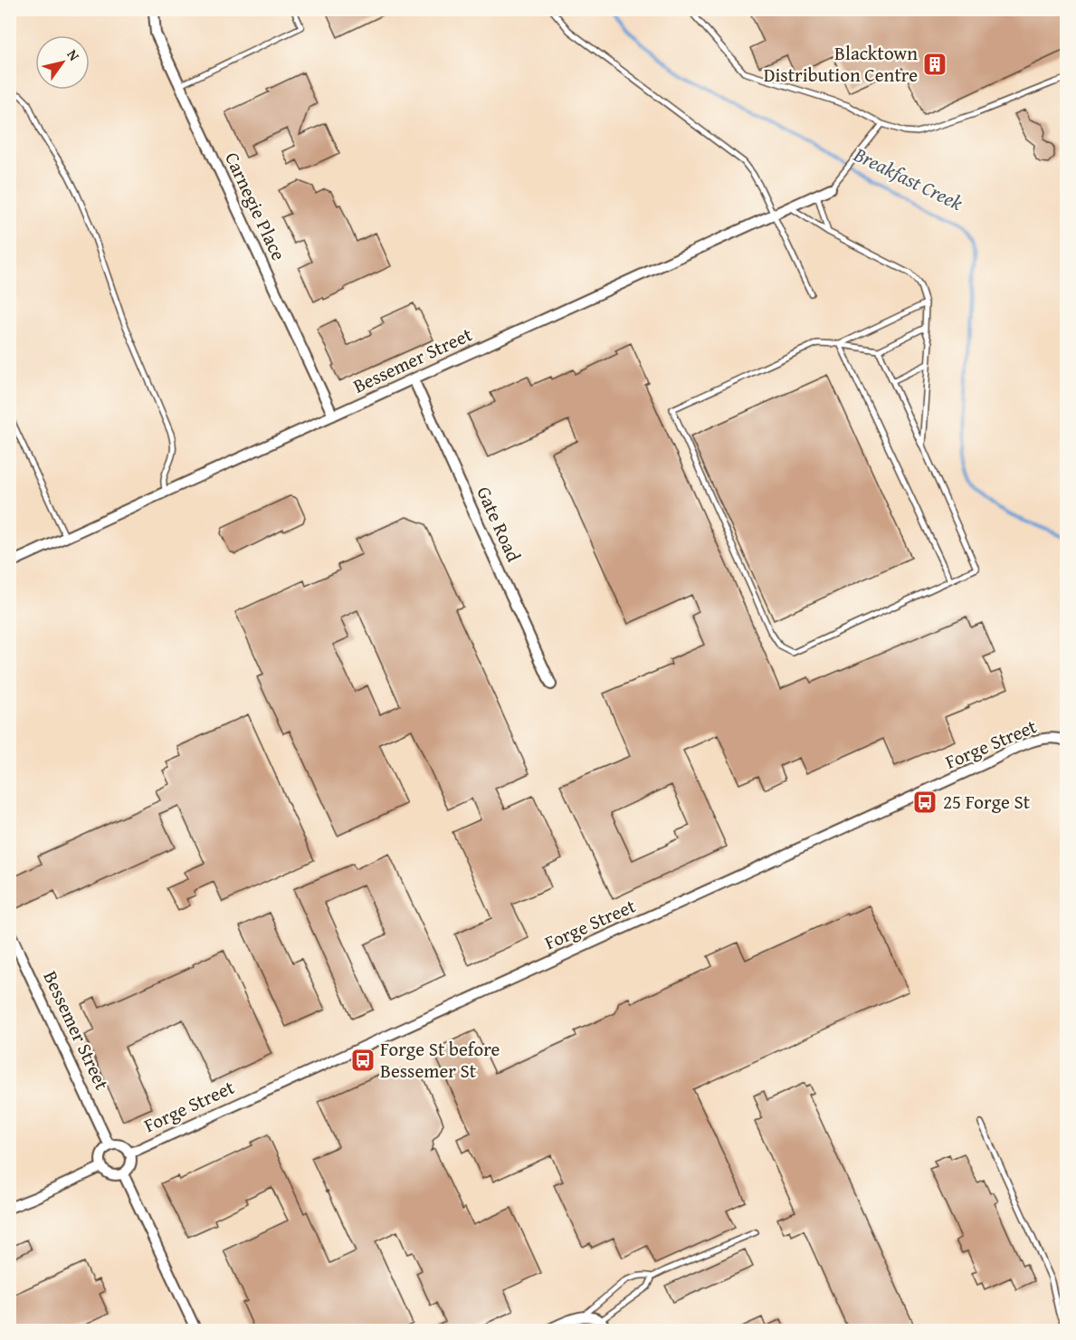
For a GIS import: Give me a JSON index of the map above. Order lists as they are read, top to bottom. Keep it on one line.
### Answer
{"streets":{"street":["Carnegie Place","Bessemer Street","Gate Road","Forge Street"]},"crossings":[["Carnegie Place","Bessemer Street"],["Bessemer Street","Gate Road"],["Bessemer Street","Forge Street"]],"water":["Breakfast Creek"],"places":{"building":["Blacktown Distribution Centre"],"bus stop":["25 Forge St","Forge St before Bessemer St"]},"north":"top right"}
